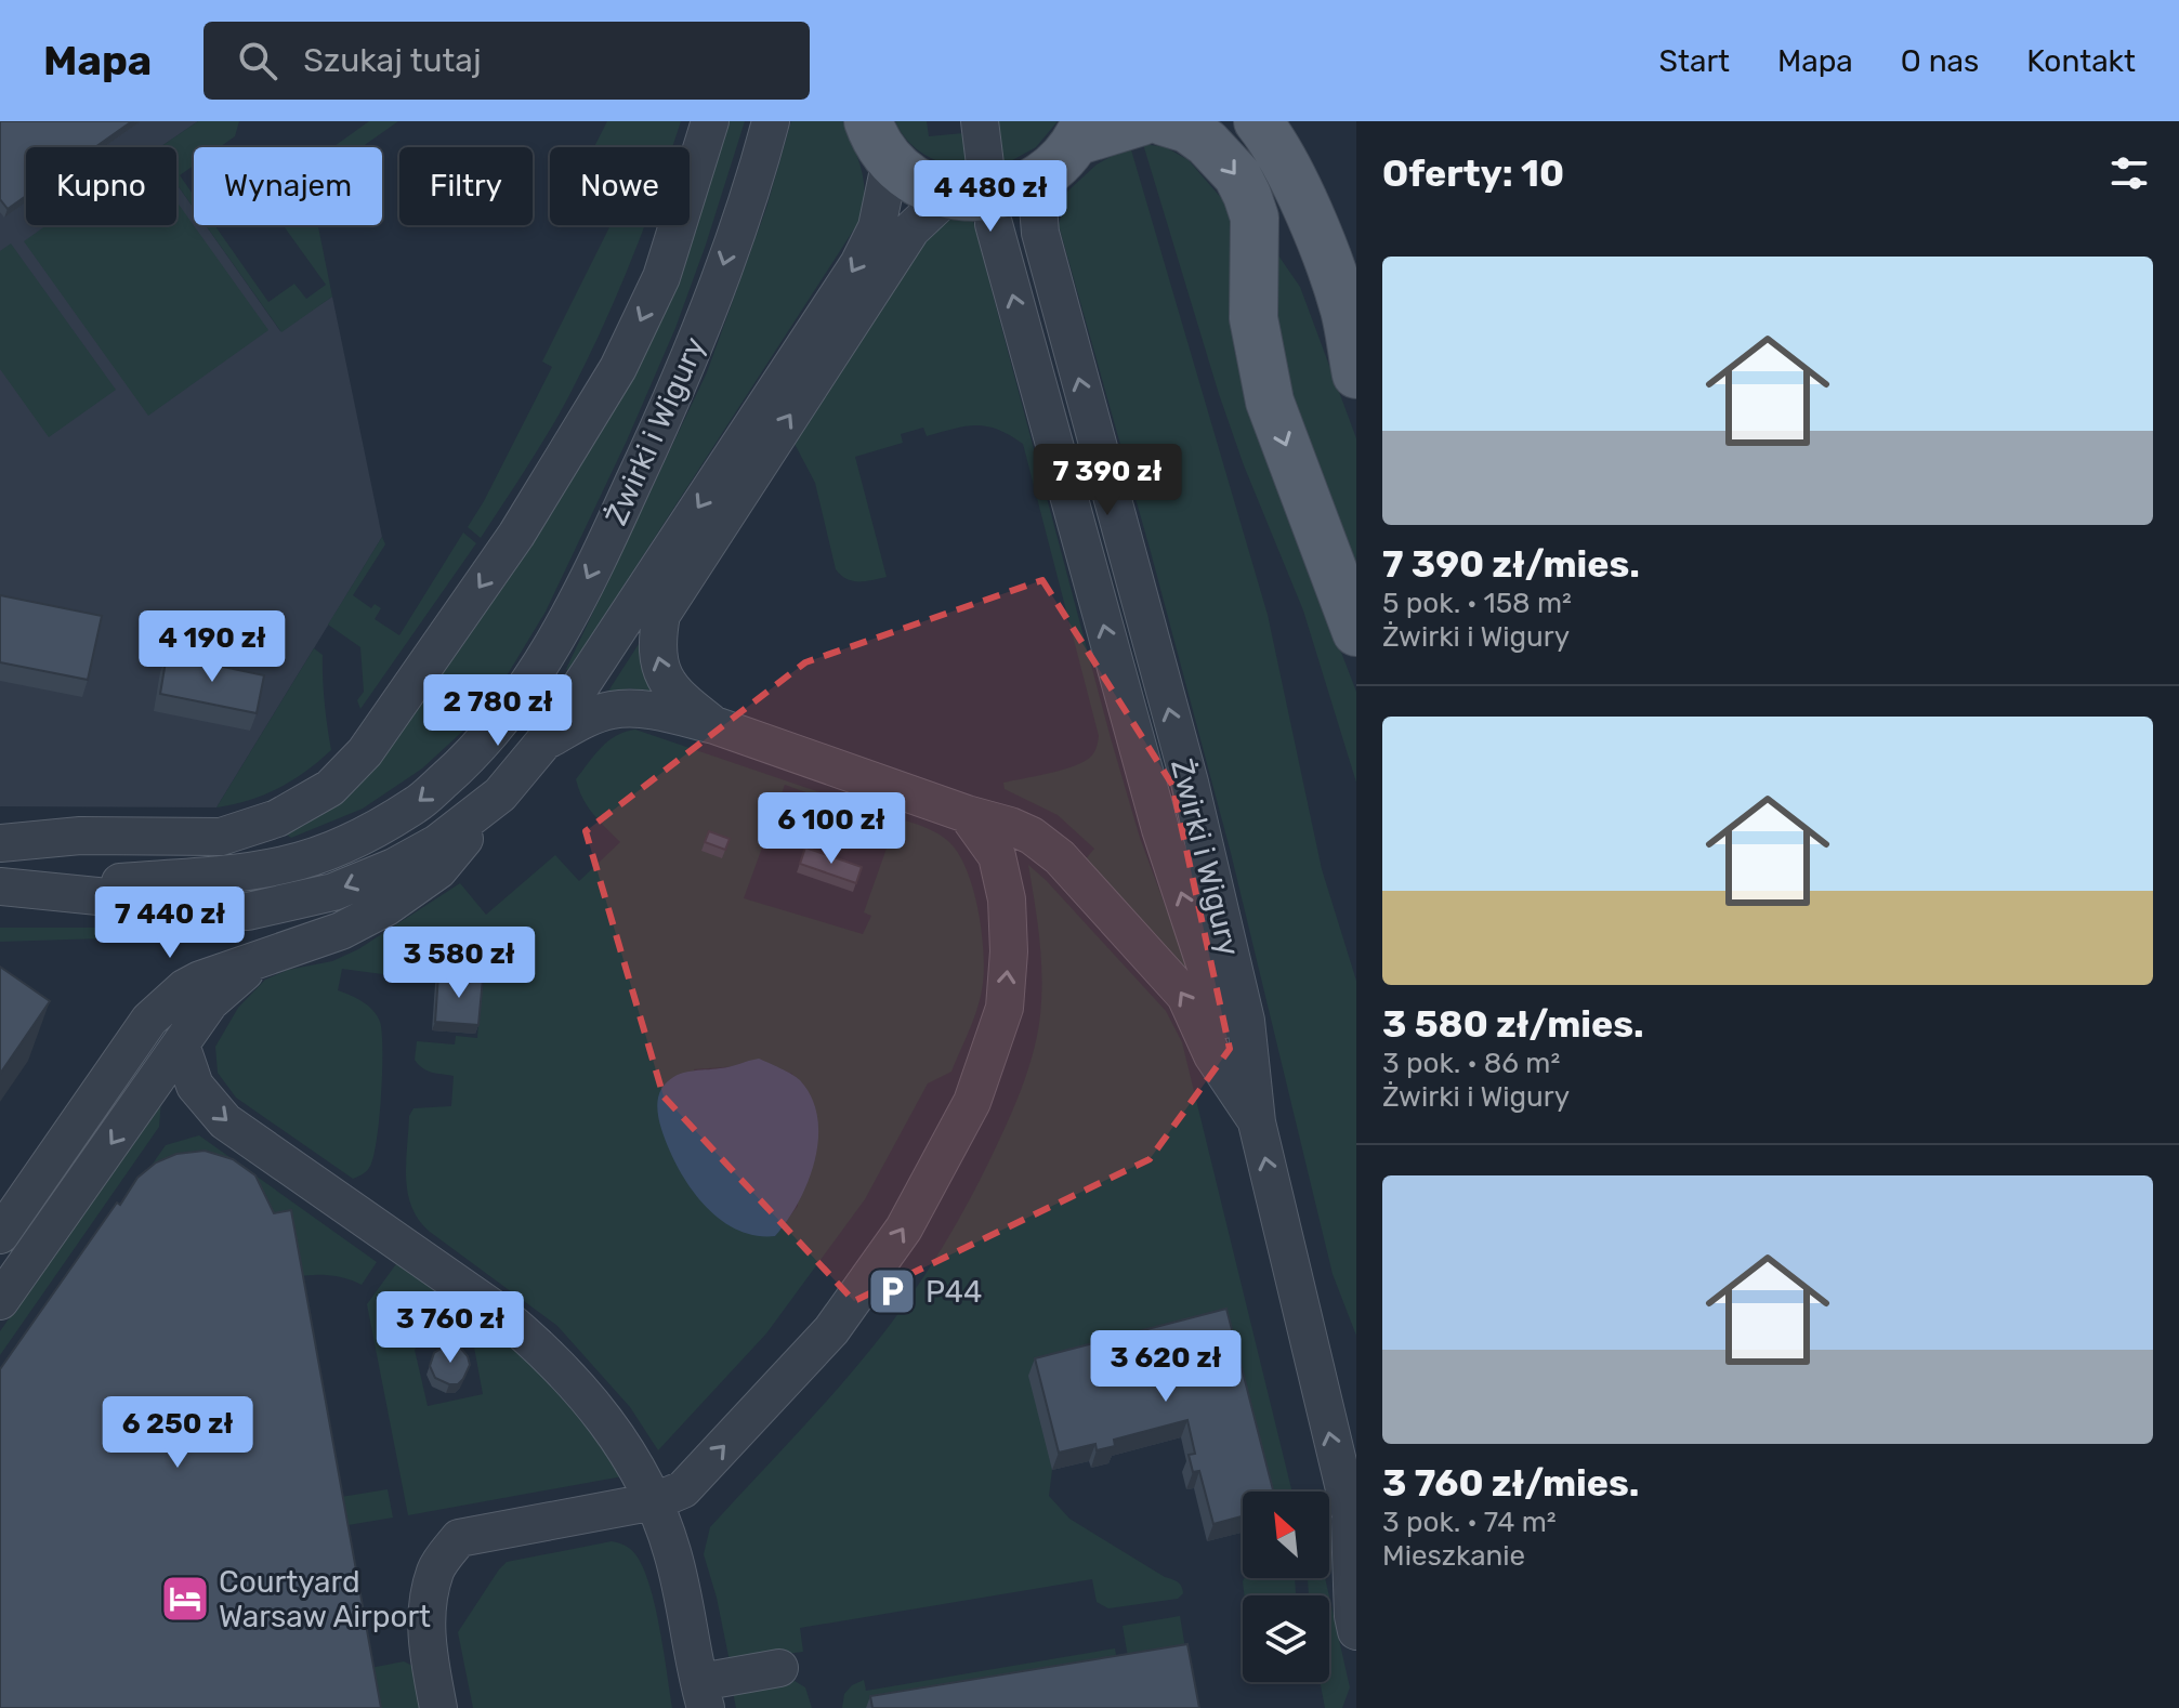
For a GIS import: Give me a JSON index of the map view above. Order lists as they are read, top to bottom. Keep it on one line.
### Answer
{"streets":{"street":["Żwirki i Wigury"]},"places":{"parking":["P44"],"hotel":["Courtyard Warsaw Airport"]},"north":"top left","page":{"header":"Mapa","search":"Szukaj tutaj","nav":["Start","Mapa","O nas","Kontakt"],"heading":"Oferty: 10","chip":["Kupno","Wynajem","Filtry","Nowe"],"price":["4 480 zł","7 390 zł","4 190 zł","2 780 zł","6 100 zł","7 440 zł","3 580 zł","3 760 zł","3 620 zł","6 250 zł"],"list":[{"name":"7 390 zł/mies.","note":"5 pok. · 158 m² · Żwirki i Wigury"},{"name":"3 580 zł/mies.","note":"3 pok. · 86 m² · Żwirki i Wigury"},{"name":"3 760 zł/mies.","note":"3 pok. · 74 m² · Mieszkanie"}]}}
